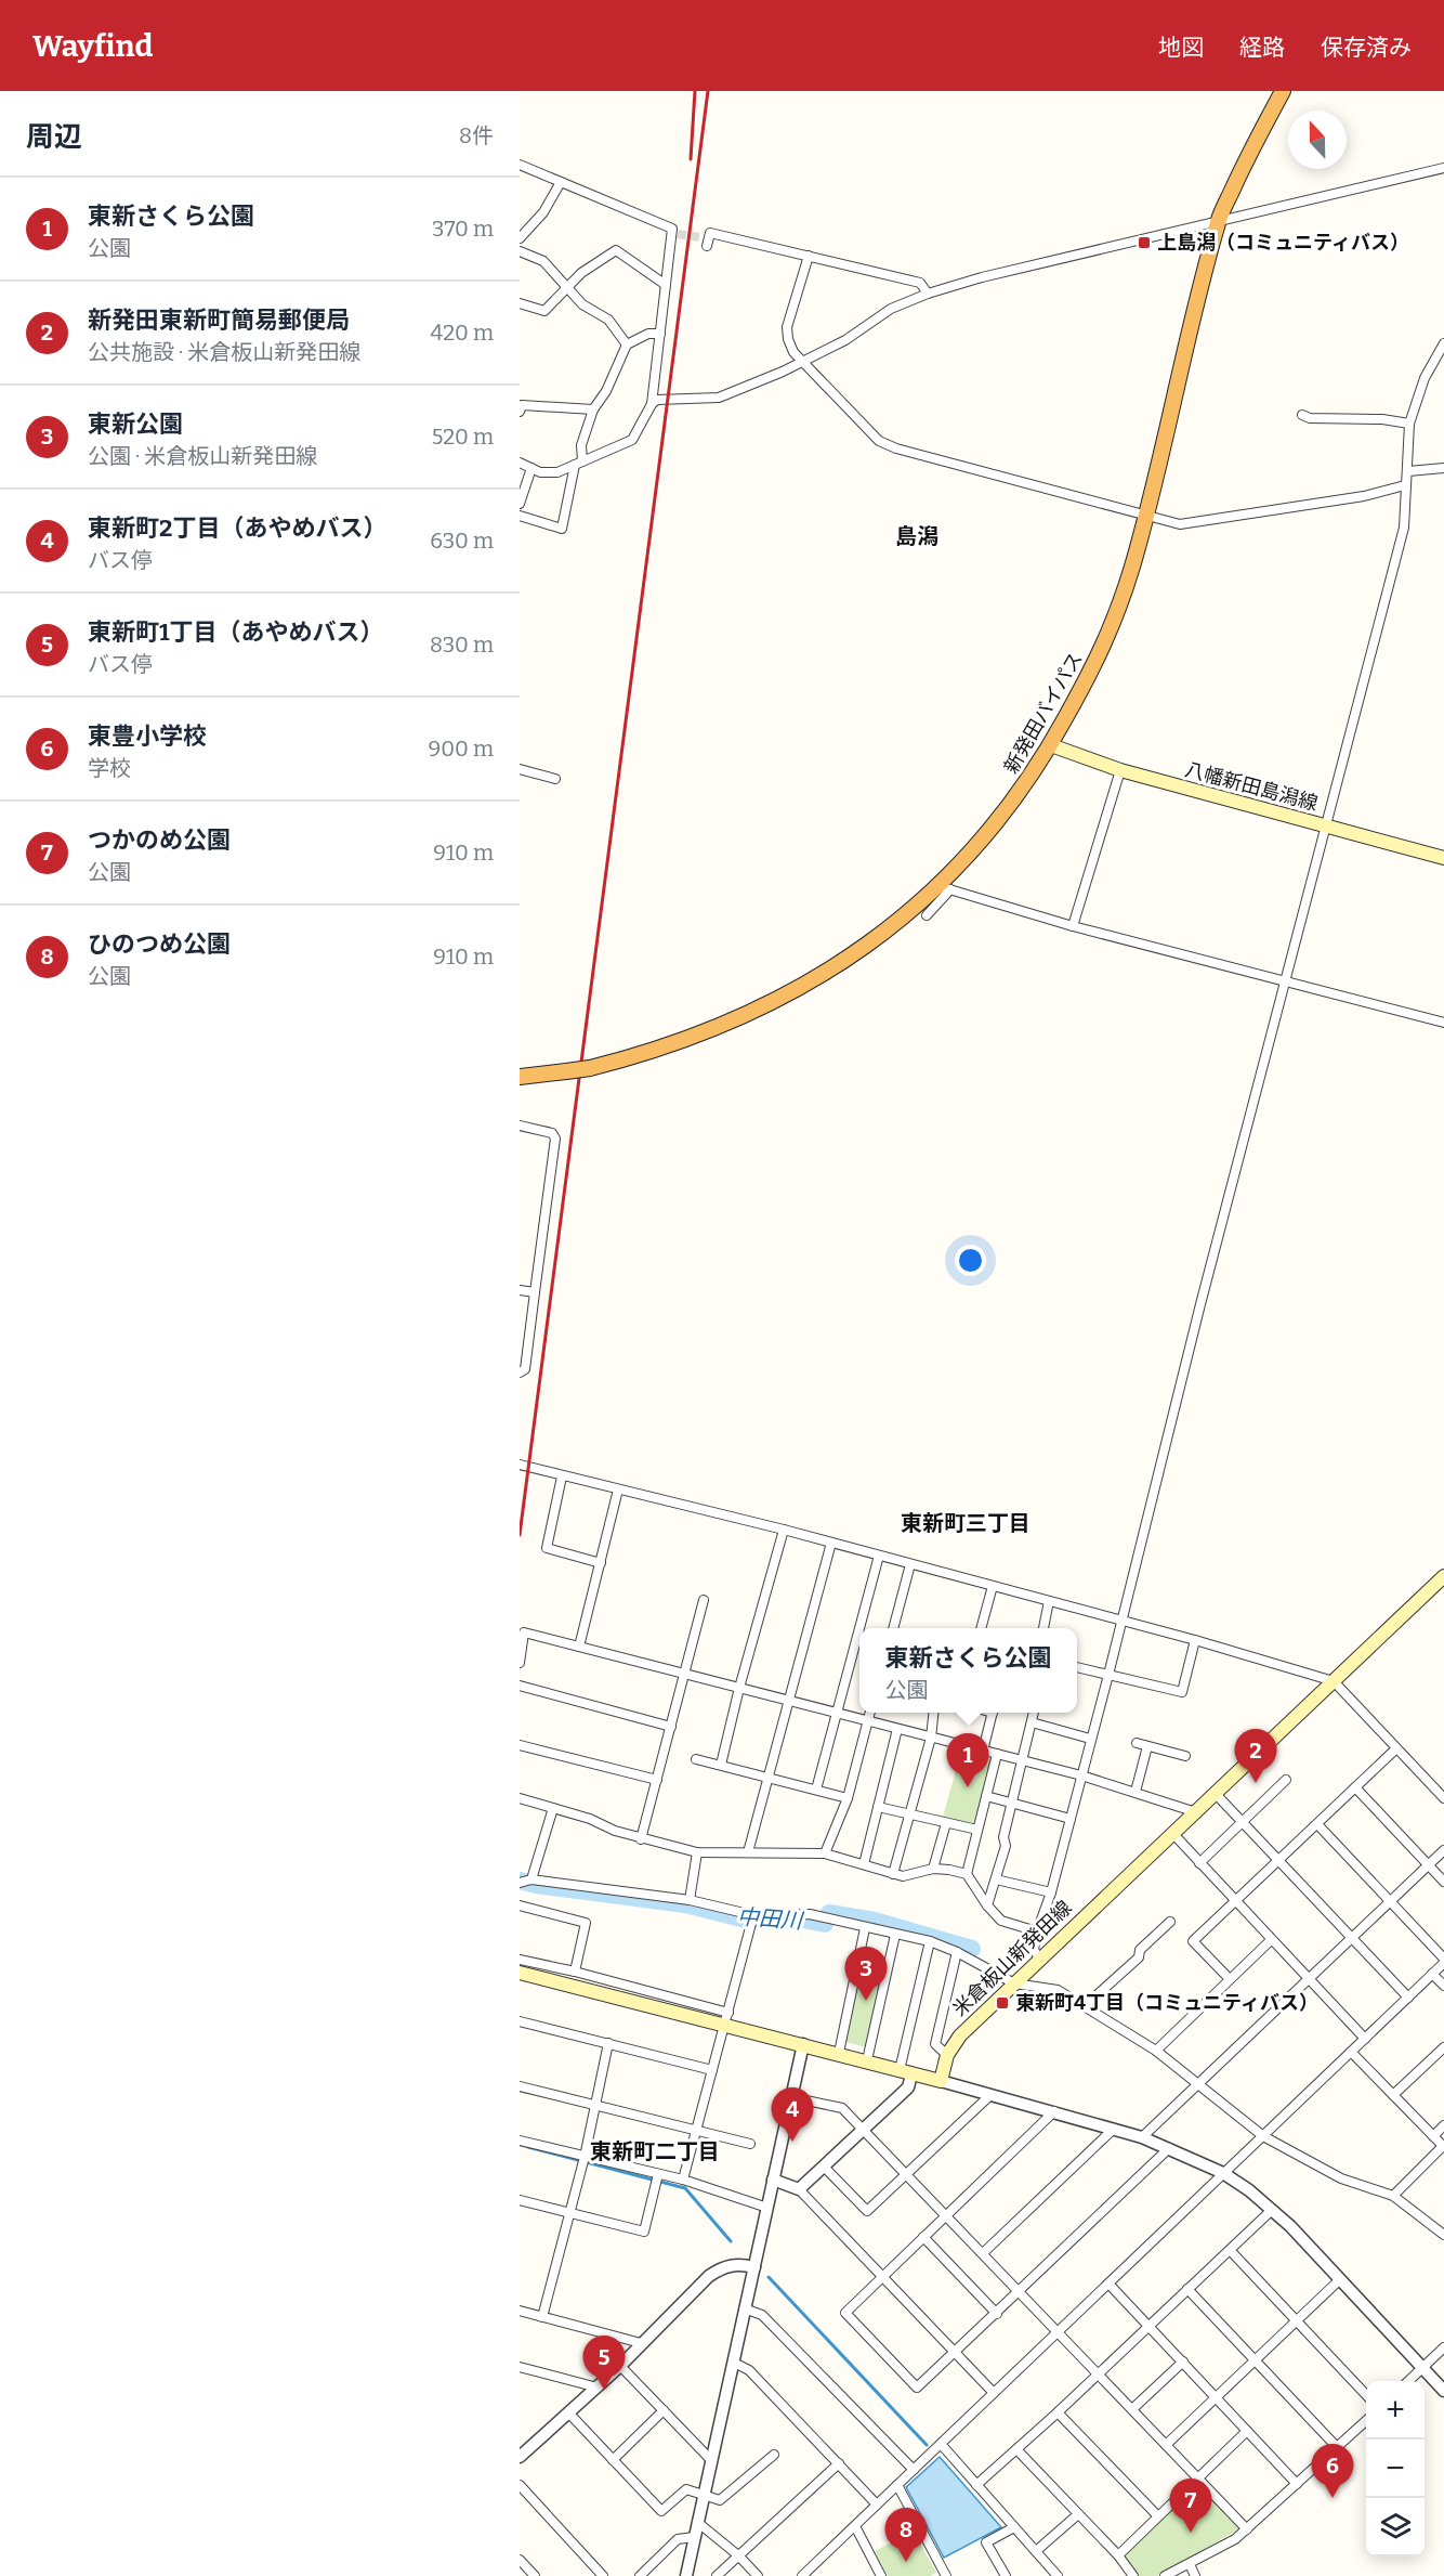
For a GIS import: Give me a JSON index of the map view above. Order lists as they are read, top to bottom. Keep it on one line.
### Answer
{"streets":{"highway":["新発田バイパス"],"main road":["八幡新田島潟線","米倉板山新発田線"]},"crossings":[["新発田バイパス","八幡新田島潟線"]],"districts":["島潟","東新町三丁目","東新町二丁目"],"water":["中田川"],"places":{"transit":["上島潟（コミュニティバス）","東新町4丁目（コミュニティバス）"]},"north":"top","page":{"header":"Wayfind","nav":["地図","経路","保存済み"],"heading":["周辺","8件"],"list":[{"mark":"1","name":"東新さくら公園","note":"公園","value":"370 m"},{"mark":"2","name":"新発田東新町簡易郵便局","note":"公共施設 · 米倉板山新発田線","value":"420 m"},{"mark":"3","name":"東新公園","note":"公園 · 米倉板山新発田線","value":"520 m"},{"mark":"4","name":"東新町2丁目（あやめバス）","note":"バス停","value":"630 m"},{"mark":"5","name":"東新町1丁目（あやめバス）","note":"バス停","value":"830 m"},{"mark":"6","name":"東豊小学校","note":"学校","value":"900 m"},{"mark":"7","name":"つかのめ公園","note":"公園","value":"910 m"},{"mark":"8","name":"ひのつめ公園","note":"公園","value":"910 m"}],"popup":["東新さくら公園","公園"],"pins":["2","1","3","4","5","6","7","8"],"map_buttons":["+","−"]}}
